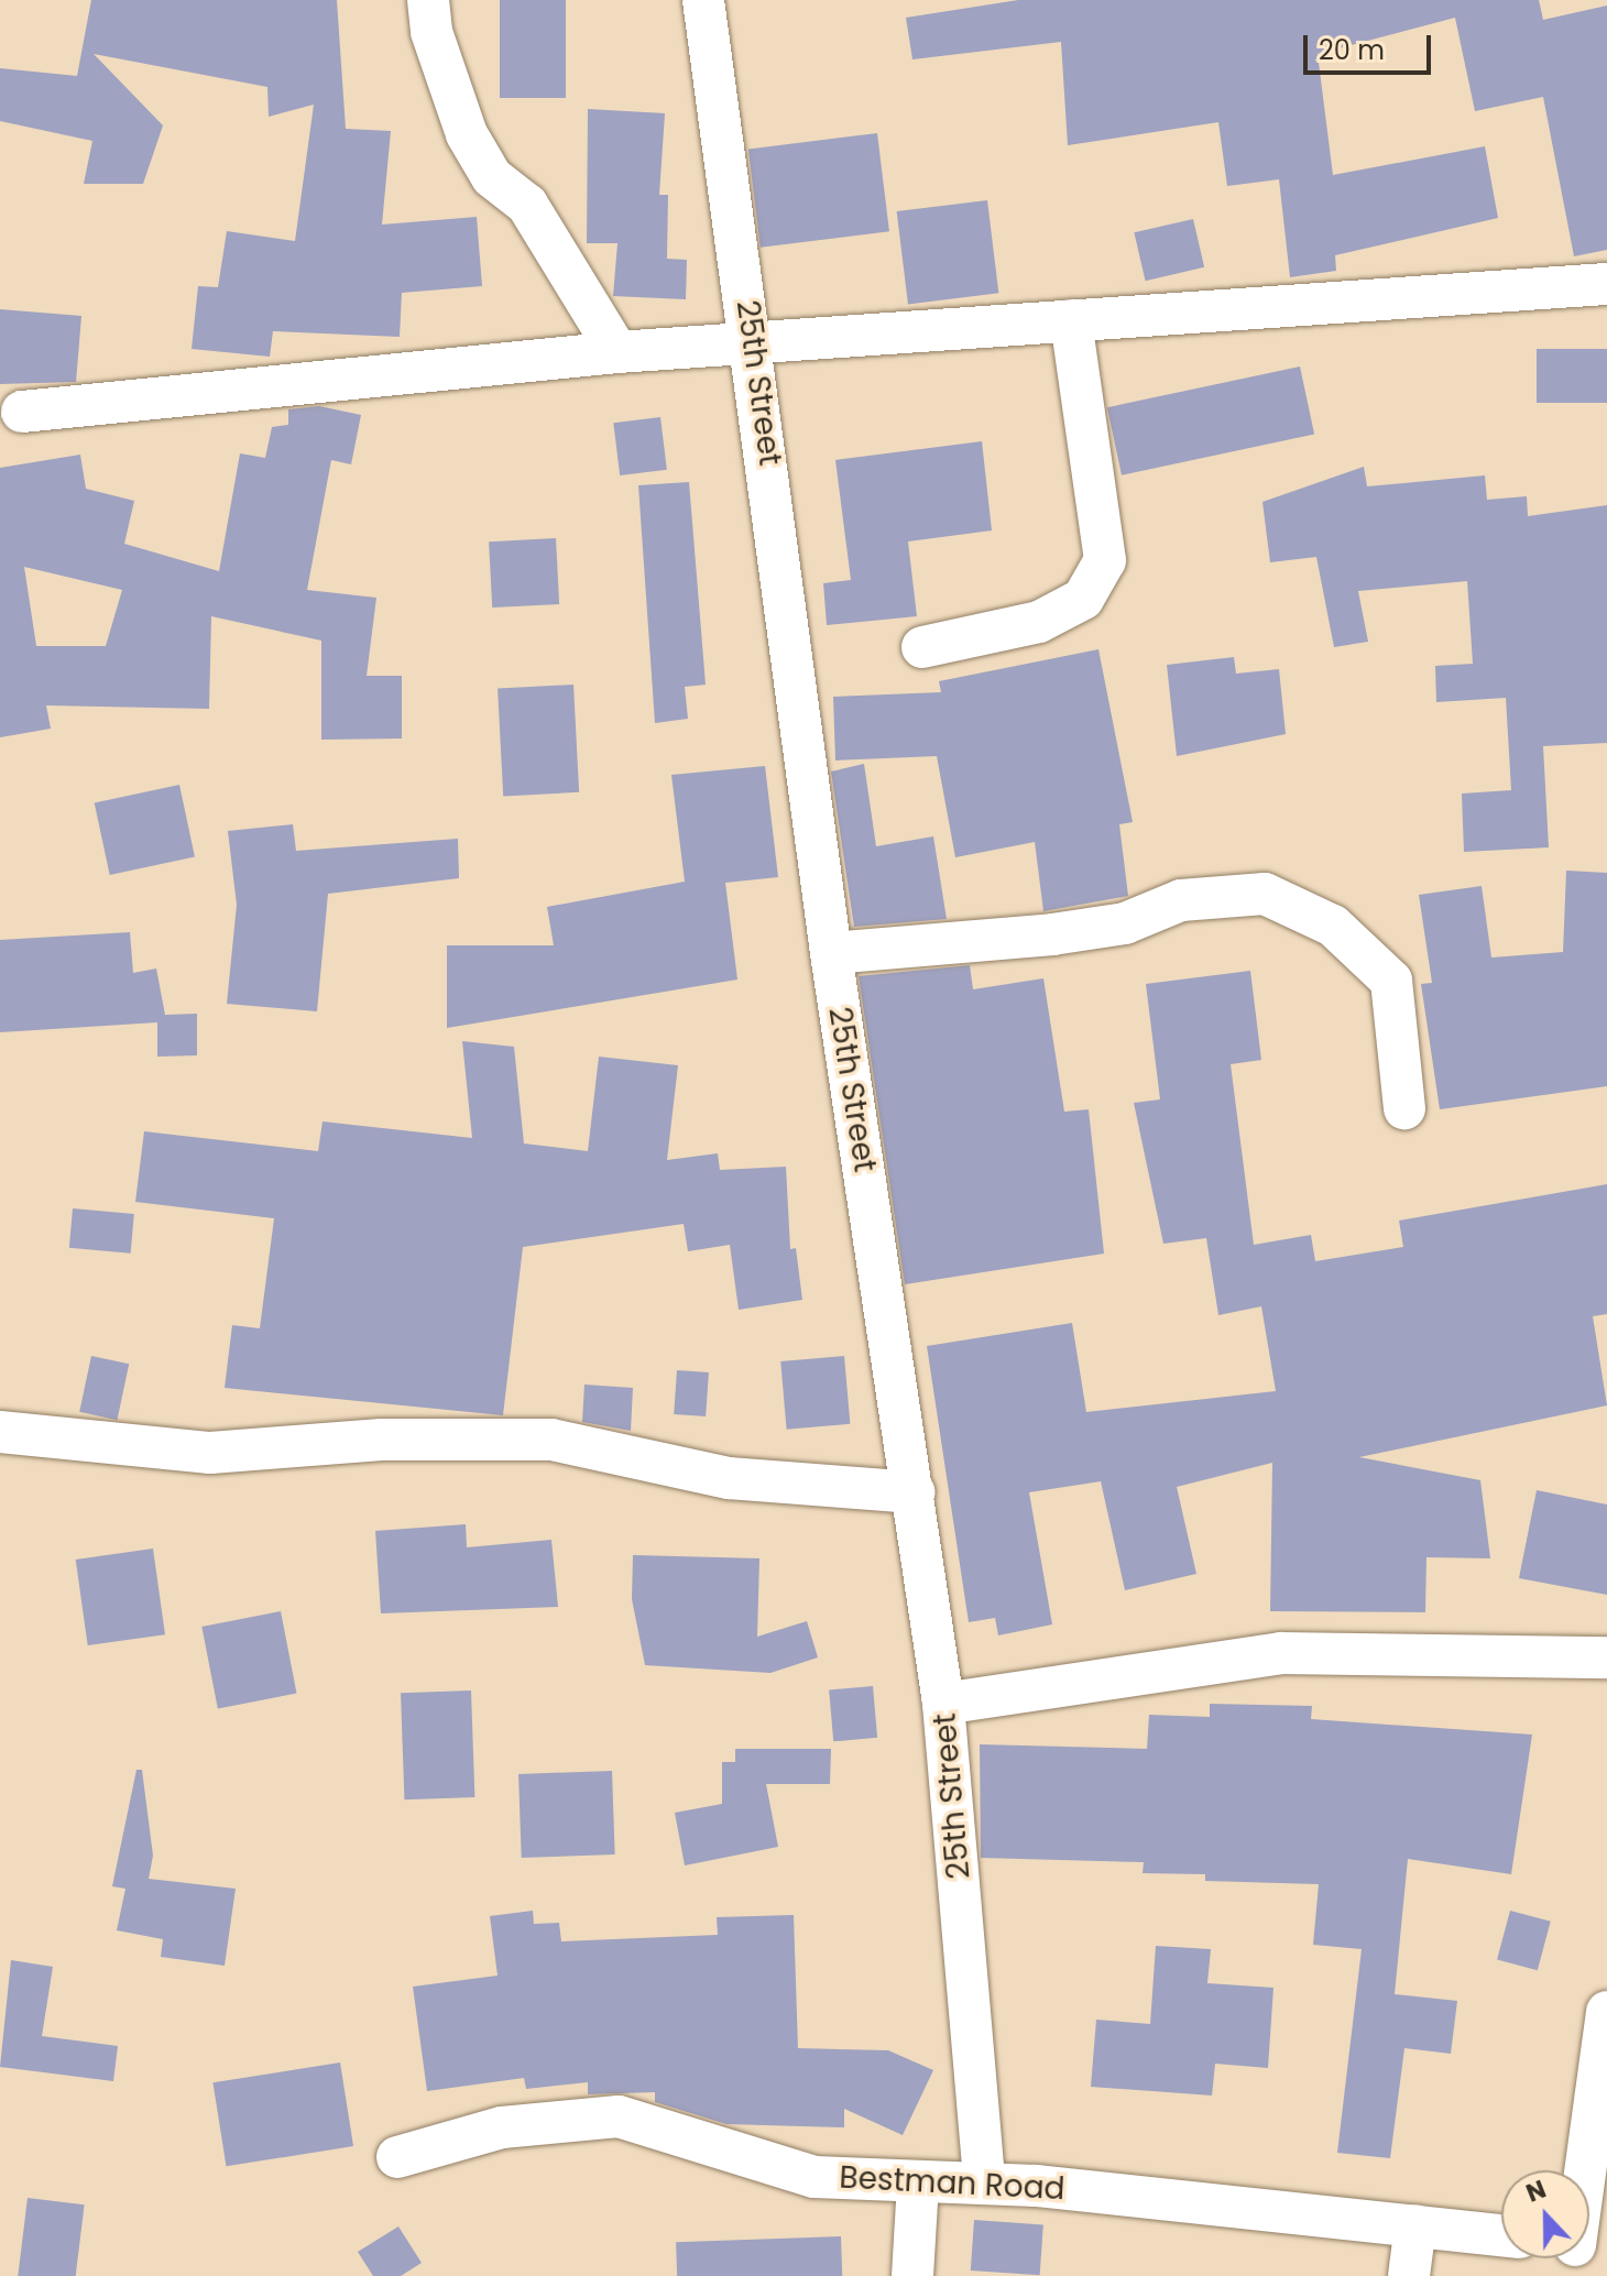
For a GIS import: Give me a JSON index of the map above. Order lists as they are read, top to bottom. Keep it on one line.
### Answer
{"streets":{"street":["25th Street","Bestman Road"]},"crossings":[["25th Street","Bestman Road"]],"scale_bar":"20 m","north":"top"}
